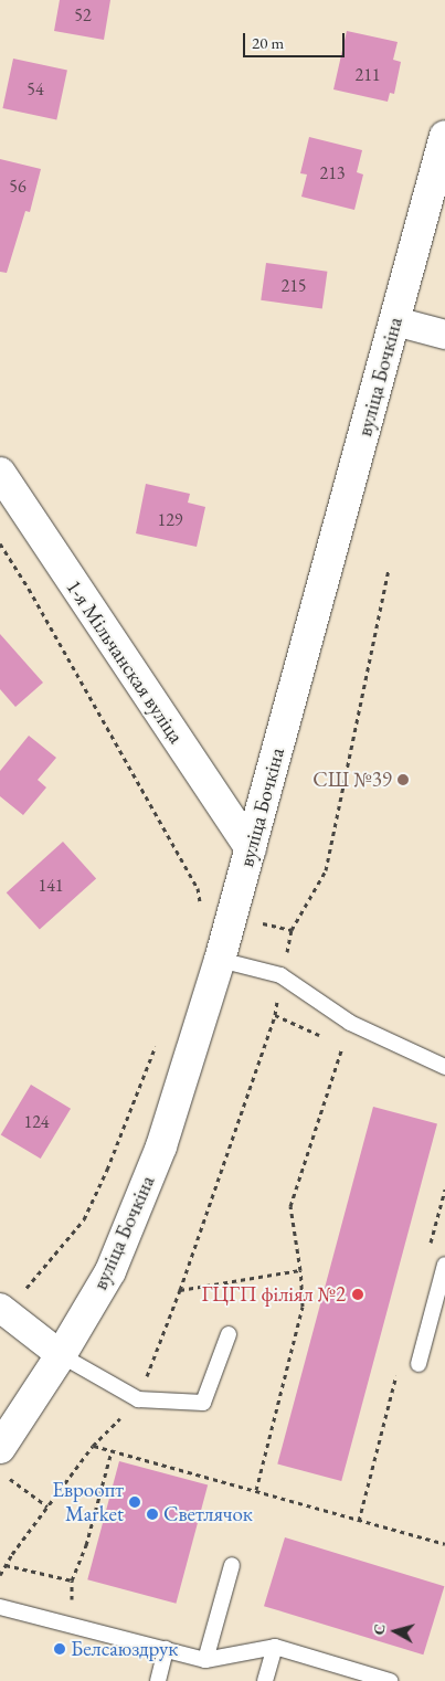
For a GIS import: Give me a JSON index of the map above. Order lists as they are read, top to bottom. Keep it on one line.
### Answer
{"streets":{"main road":["вуліца Бочкіна","1-я Мільчанская вуліца"]},"crossings":[["вуліца Бочкіна","1-я Мільчанская вуліца"]],"places":["СШ №39","ГЦГП філіял №2","Евроопт Market","Светлячок","Белсаюздрук"],"house_numbers":["52","211","54","213","56","215","129","141","124"],"scale_bar":"20 m","north":"left"}
